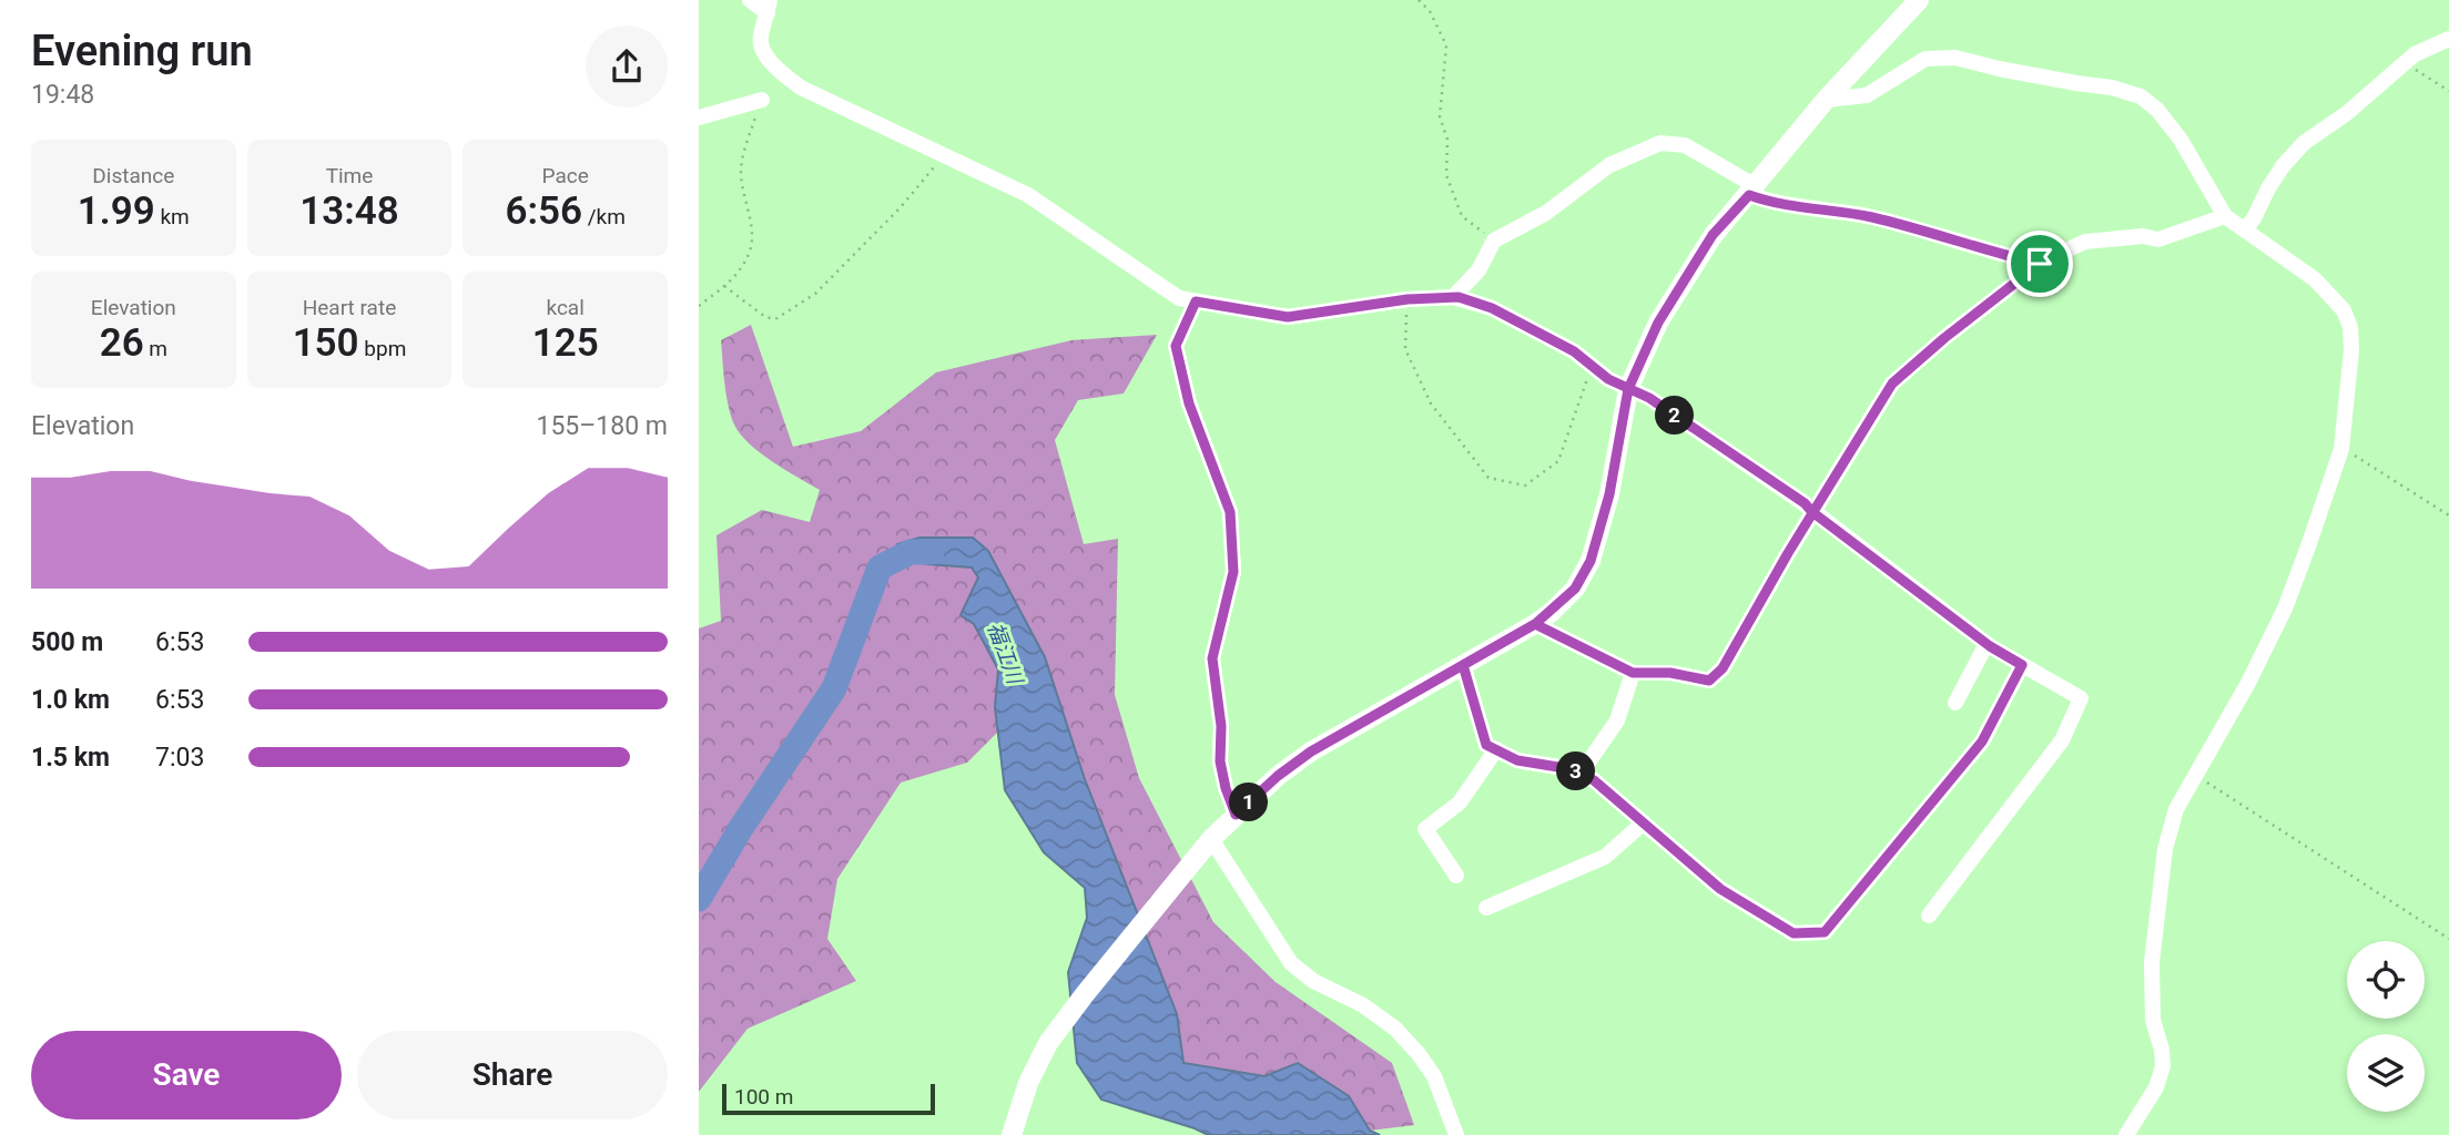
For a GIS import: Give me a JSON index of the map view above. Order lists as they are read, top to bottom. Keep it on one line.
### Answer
{"water":["福江川"],"scale_bar":"100 m","page":{"heading":["Evening run","19:48"],"stats":[["Distance","1.99 km"],["Time","13:48"],["Pace","6:56 /km"],["Elevation","26 m"],["Heart rate","150 bpm"],["kcal","125"]],"chart":["Elevation","155–180 m"],"pins":["2","3","1"],"list":[{"name":"500 m","note":"6:53"},{"name":"1.0 km","note":"6:53"},{"name":"1.5 km","note":"7:03"}],"buttons":["Save","Share"],"scale":"100 m"}}
